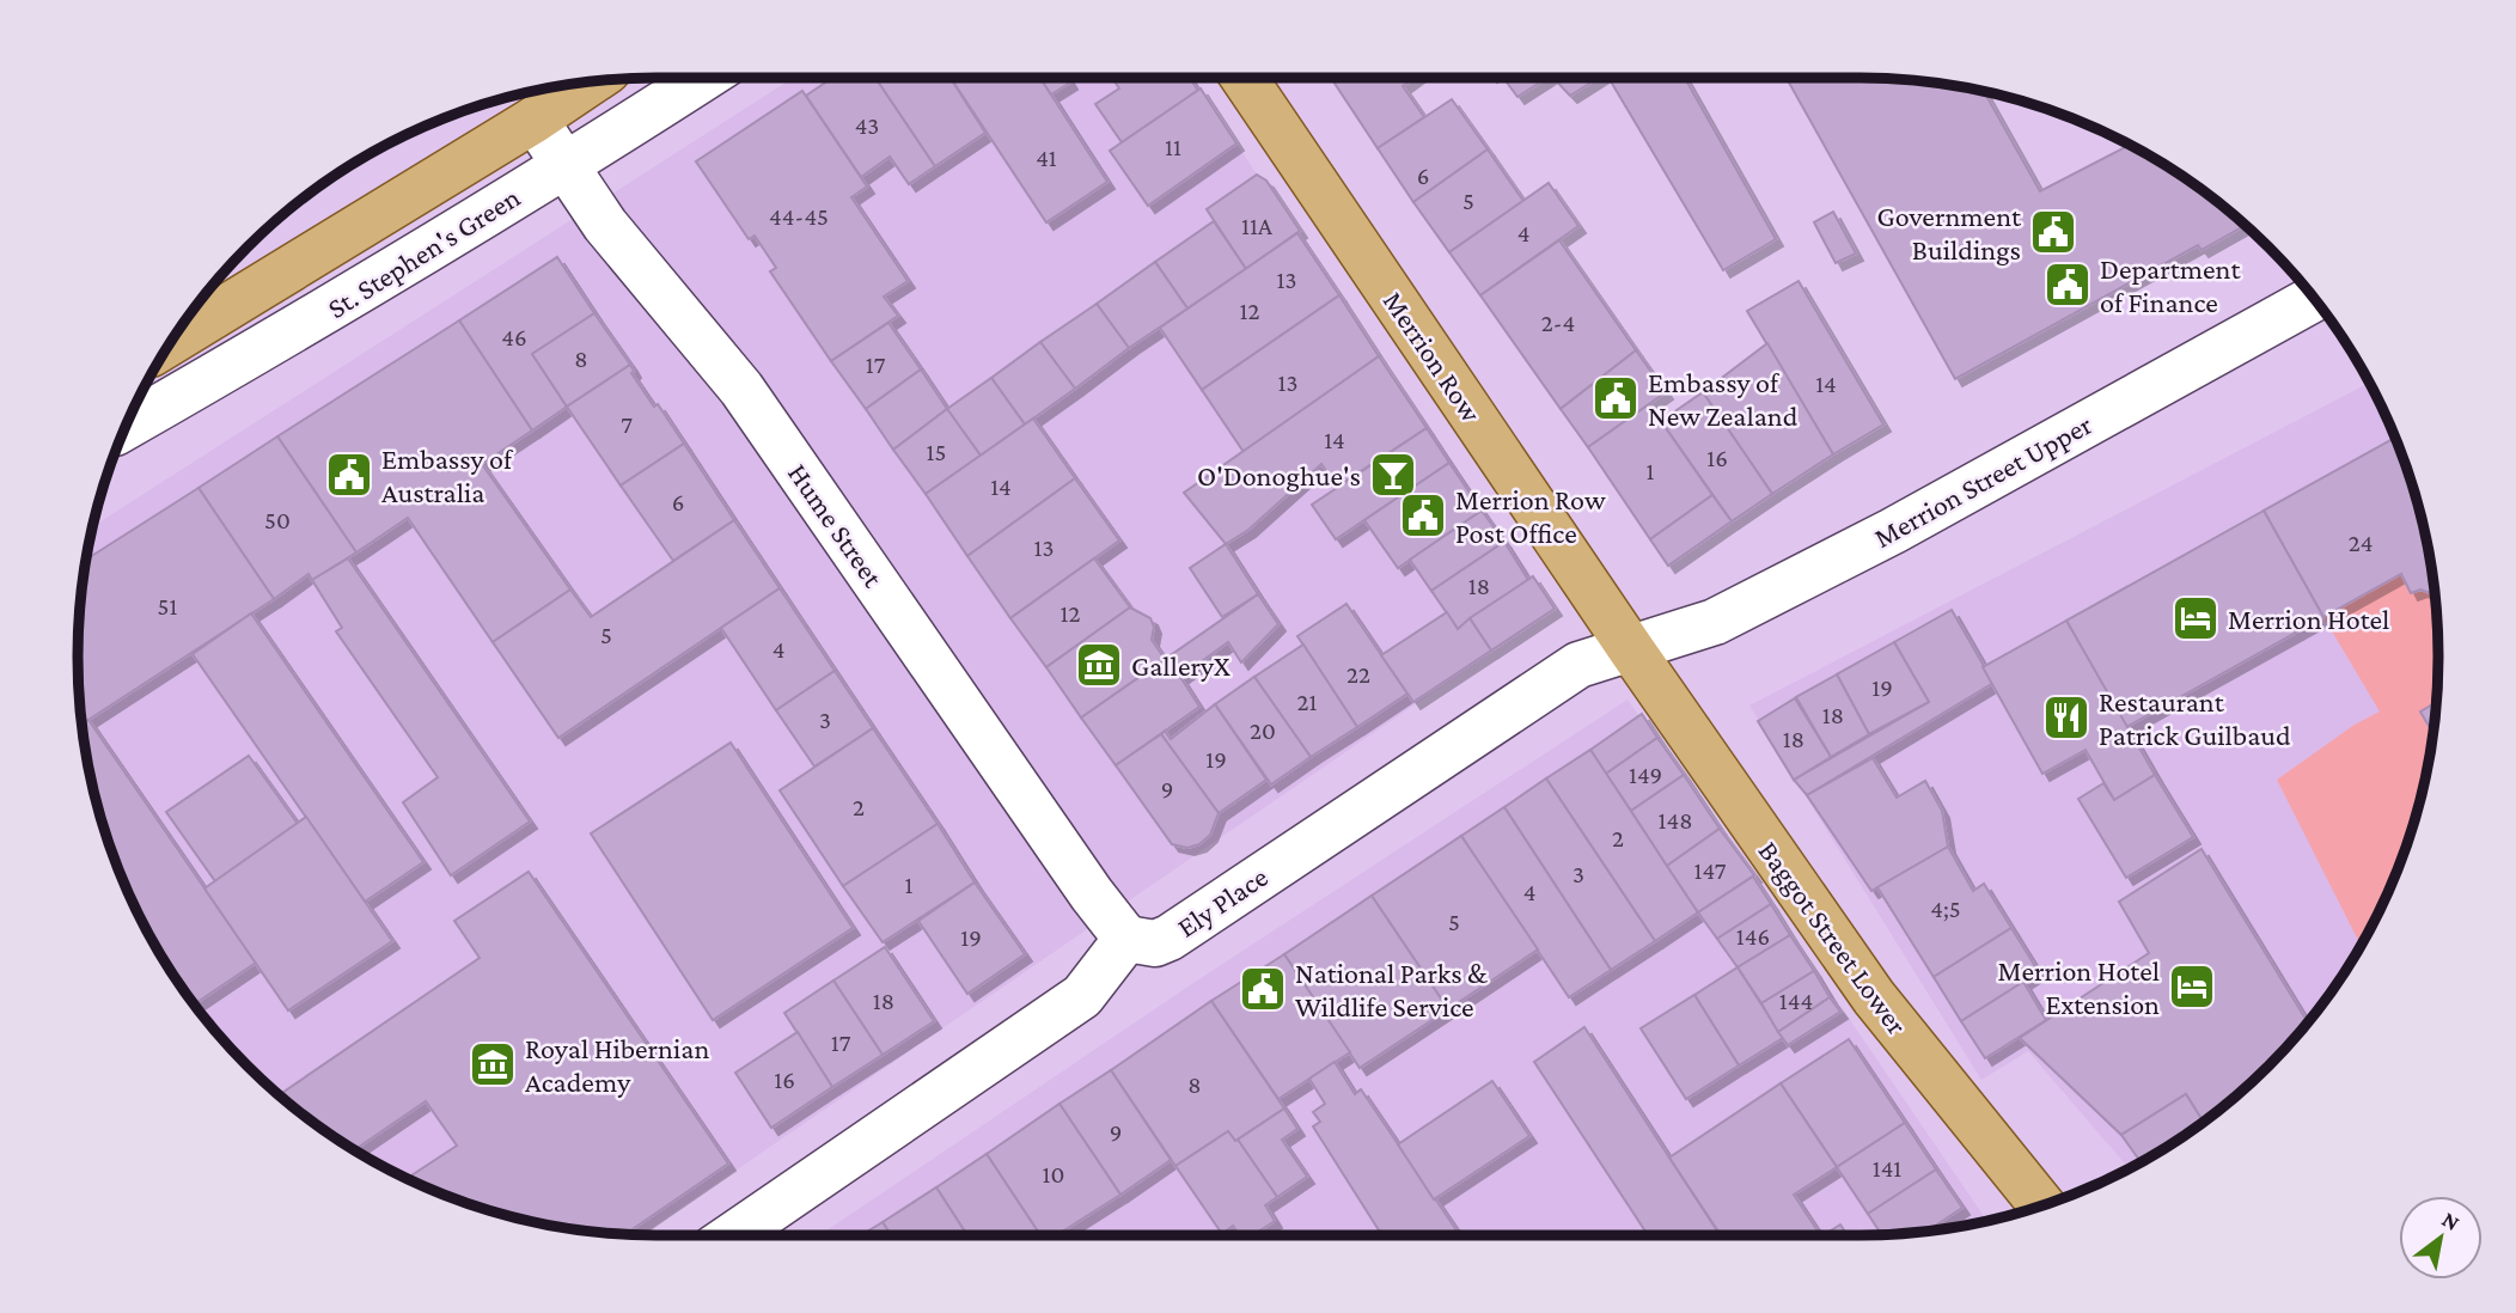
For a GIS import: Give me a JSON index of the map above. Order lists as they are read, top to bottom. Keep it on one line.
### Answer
{"streets":{"main road":["St. Stephen's Green","Merrion Row","Baggot Street Lower"],"street":["Merrion Street Upper","Hume Street","Ely Place"]},"crossings":[["St. Stephen's Green","Hume Street"],["Merrion Row","Merrion Street Upper"],["Merrion Row","Ely Place"],["Merrion Row","Baggot Street Lower"],["Merrion Street Upper","Ely Place"],["Merrion Street Upper","Baggot Street Lower"],["Hume Street","Ely Place"],["Ely Place","Baggot Street Lower"]],"places":{"public building":["Government Buildings","Department of Finance","Embassy of New Zealand","Embassy of Australia","Merrion Row Post Office","National Parks & Wildlife Service"],"bar":["O'Donoghue's"],"hotel":["Merrion Hotel","Merrion Hotel Extension"],"museum":["GalleryX","Royal Hibernian Academy"],"restaurant":["Restaurant Patrick Guilbaud"]},"house_numbers":["43","11","41","6","5","44-45","11A","4","13","12","2-4","46","8","17","13","14","7","14","15","16","1","14","6","50","24","13","18","51","12","5","4","22","19","21","18","3","20","18","19","149","9","2","148","2","147","3","1","4","4;5","5","146","19","18","144","17","16","8","9","141","10"],"north":"top right"}
